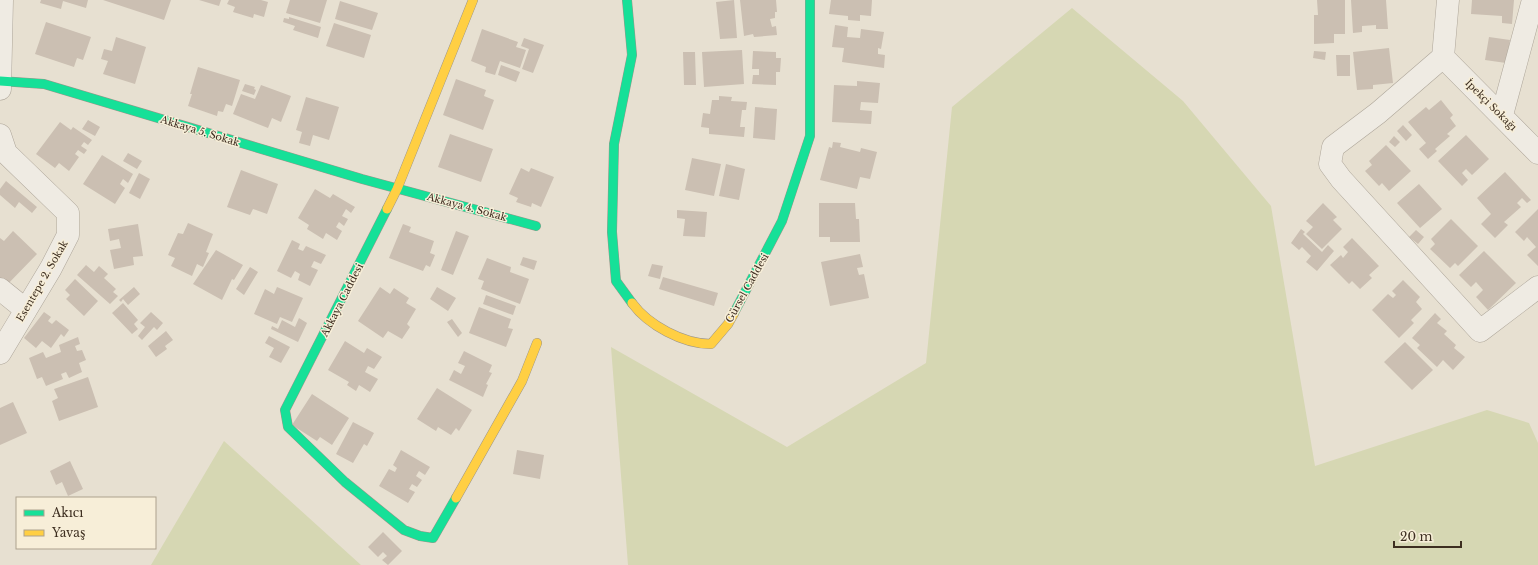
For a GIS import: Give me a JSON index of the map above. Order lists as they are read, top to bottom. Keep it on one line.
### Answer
{"streets":{"street":["İpekçi Sokağı","Akkaya 5. Sokak","Akkaya 4. Sokak","Esentepe 2. Sokak","Gürsel Caddesi","Akkaya Caddesi"]},"crossings":[["Akkaya 5. Sokak","Akkaya 4. Sokak"],["Akkaya 5. Sokak","Akkaya Caddesi"],["Akkaya 4. Sokak","Akkaya Caddesi"]],"legend":["Akıcı","Yavaş"],"scale_bar":"20 m"}
